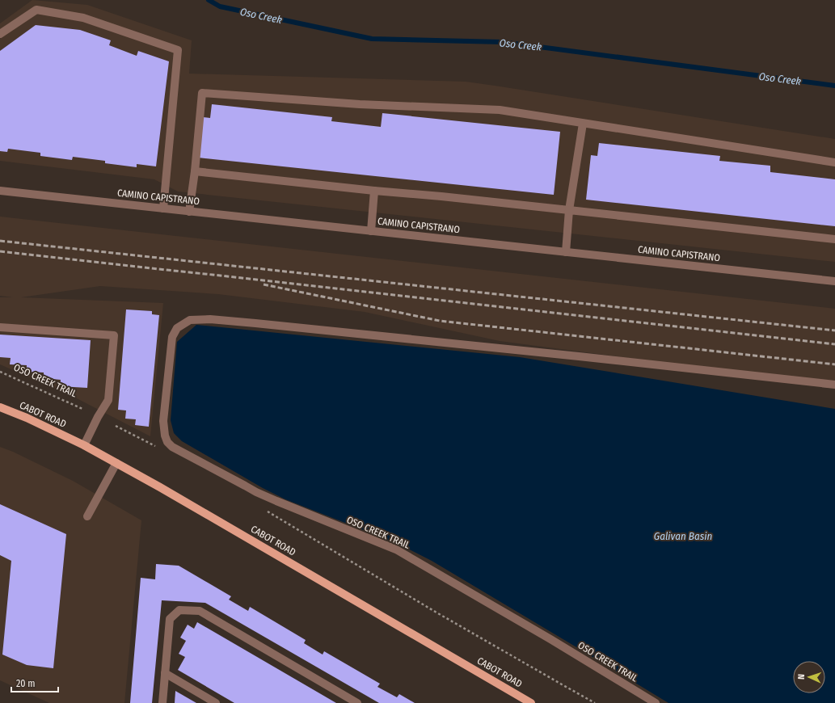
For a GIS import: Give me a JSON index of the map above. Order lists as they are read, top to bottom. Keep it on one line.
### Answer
{"streets":{"main road":["CABOT ROAD"],"street":["CAMINO CAPISTRANO","OSO CREEK TRAIL"]},"water":["Oso Creek","Galivan Basin"],"scale_bar":"20 m","north":"left"}
